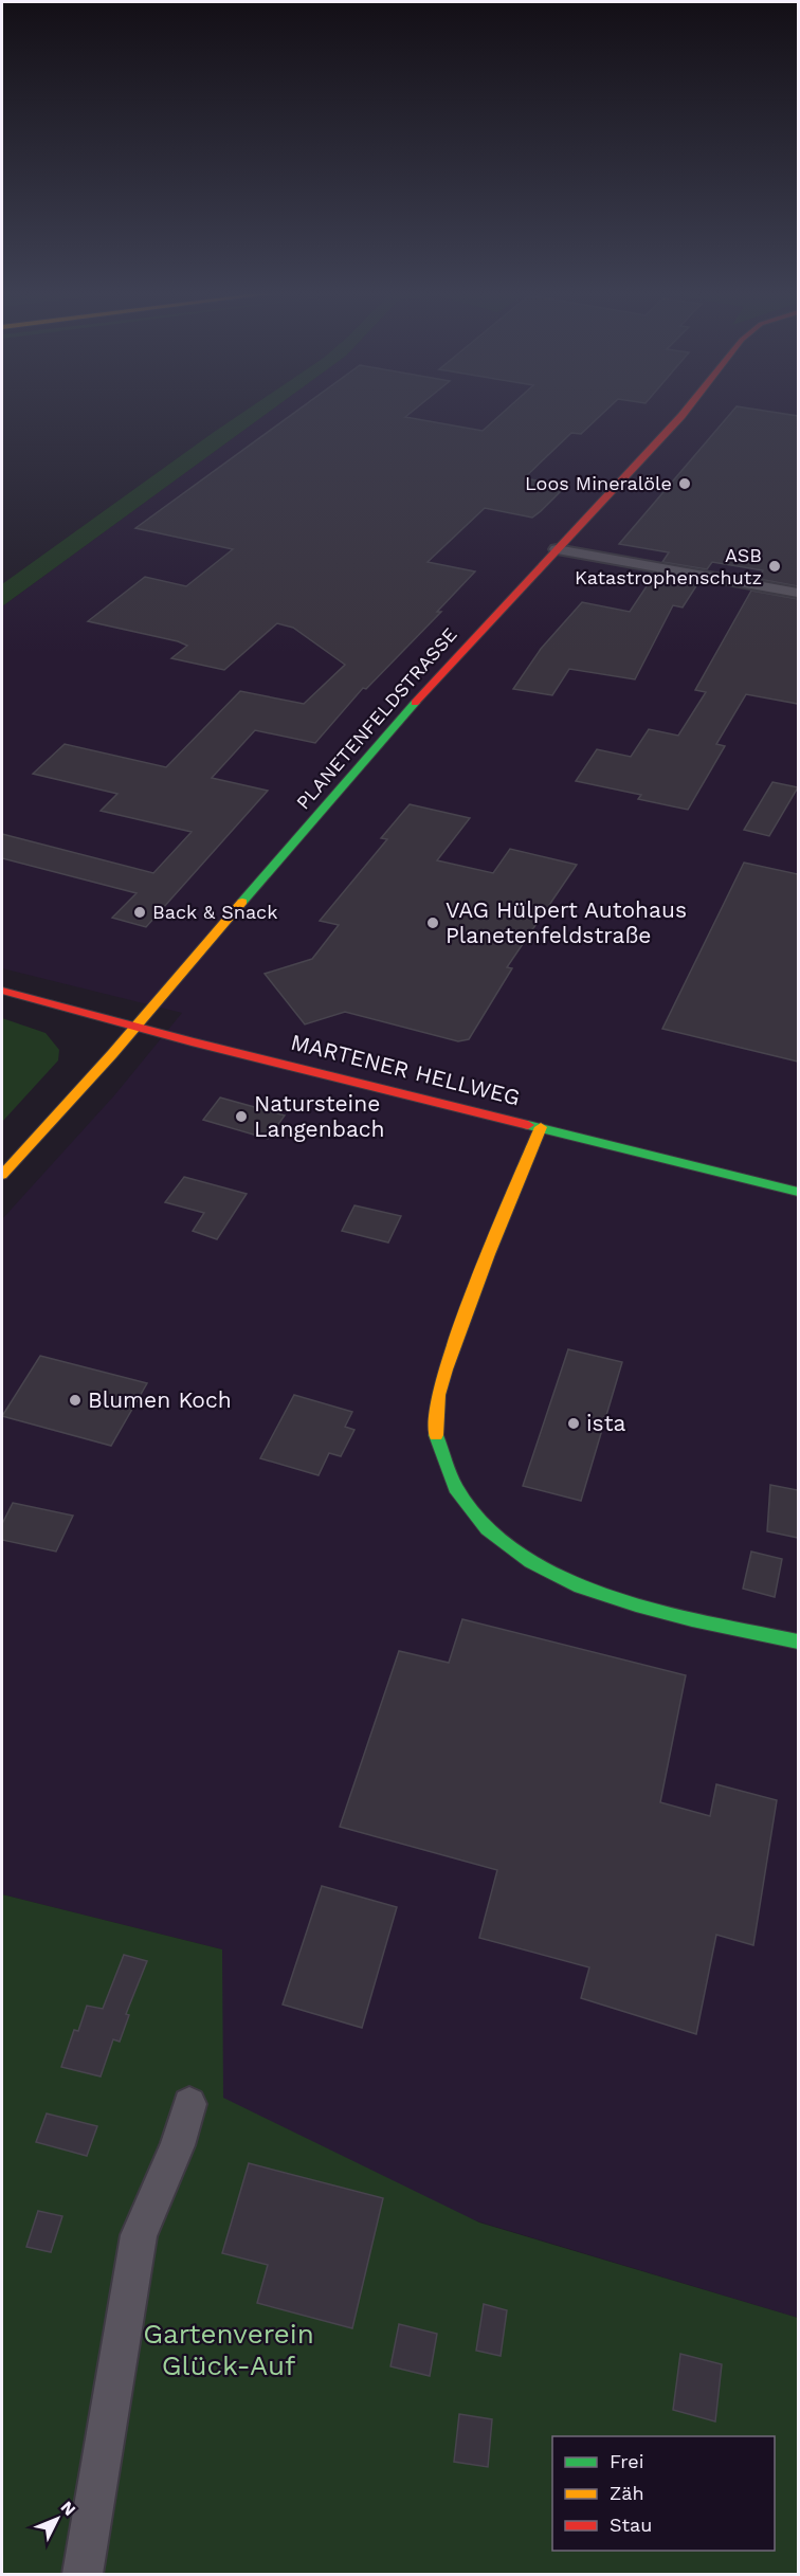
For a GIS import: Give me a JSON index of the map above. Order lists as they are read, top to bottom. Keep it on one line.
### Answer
{"streets":{"main road":["PLANETENFELDSTRASSE","MARTENER HELLWEG"]},"crossings":[["PLANETENFELDSTRASSE","MARTENER HELLWEG"]],"parks":["Gartenverein Glück-Auf"],"places":["Loos Mineralöle","ASB Katastrophenschutz","Back & Snack","VAG Hülpert Autohaus Planetenfeldstraße","Natursteine Langenbach","Blumen Koch","ista"],"legend":["Frei","Zäh","Stau"],"north":"top right"}
